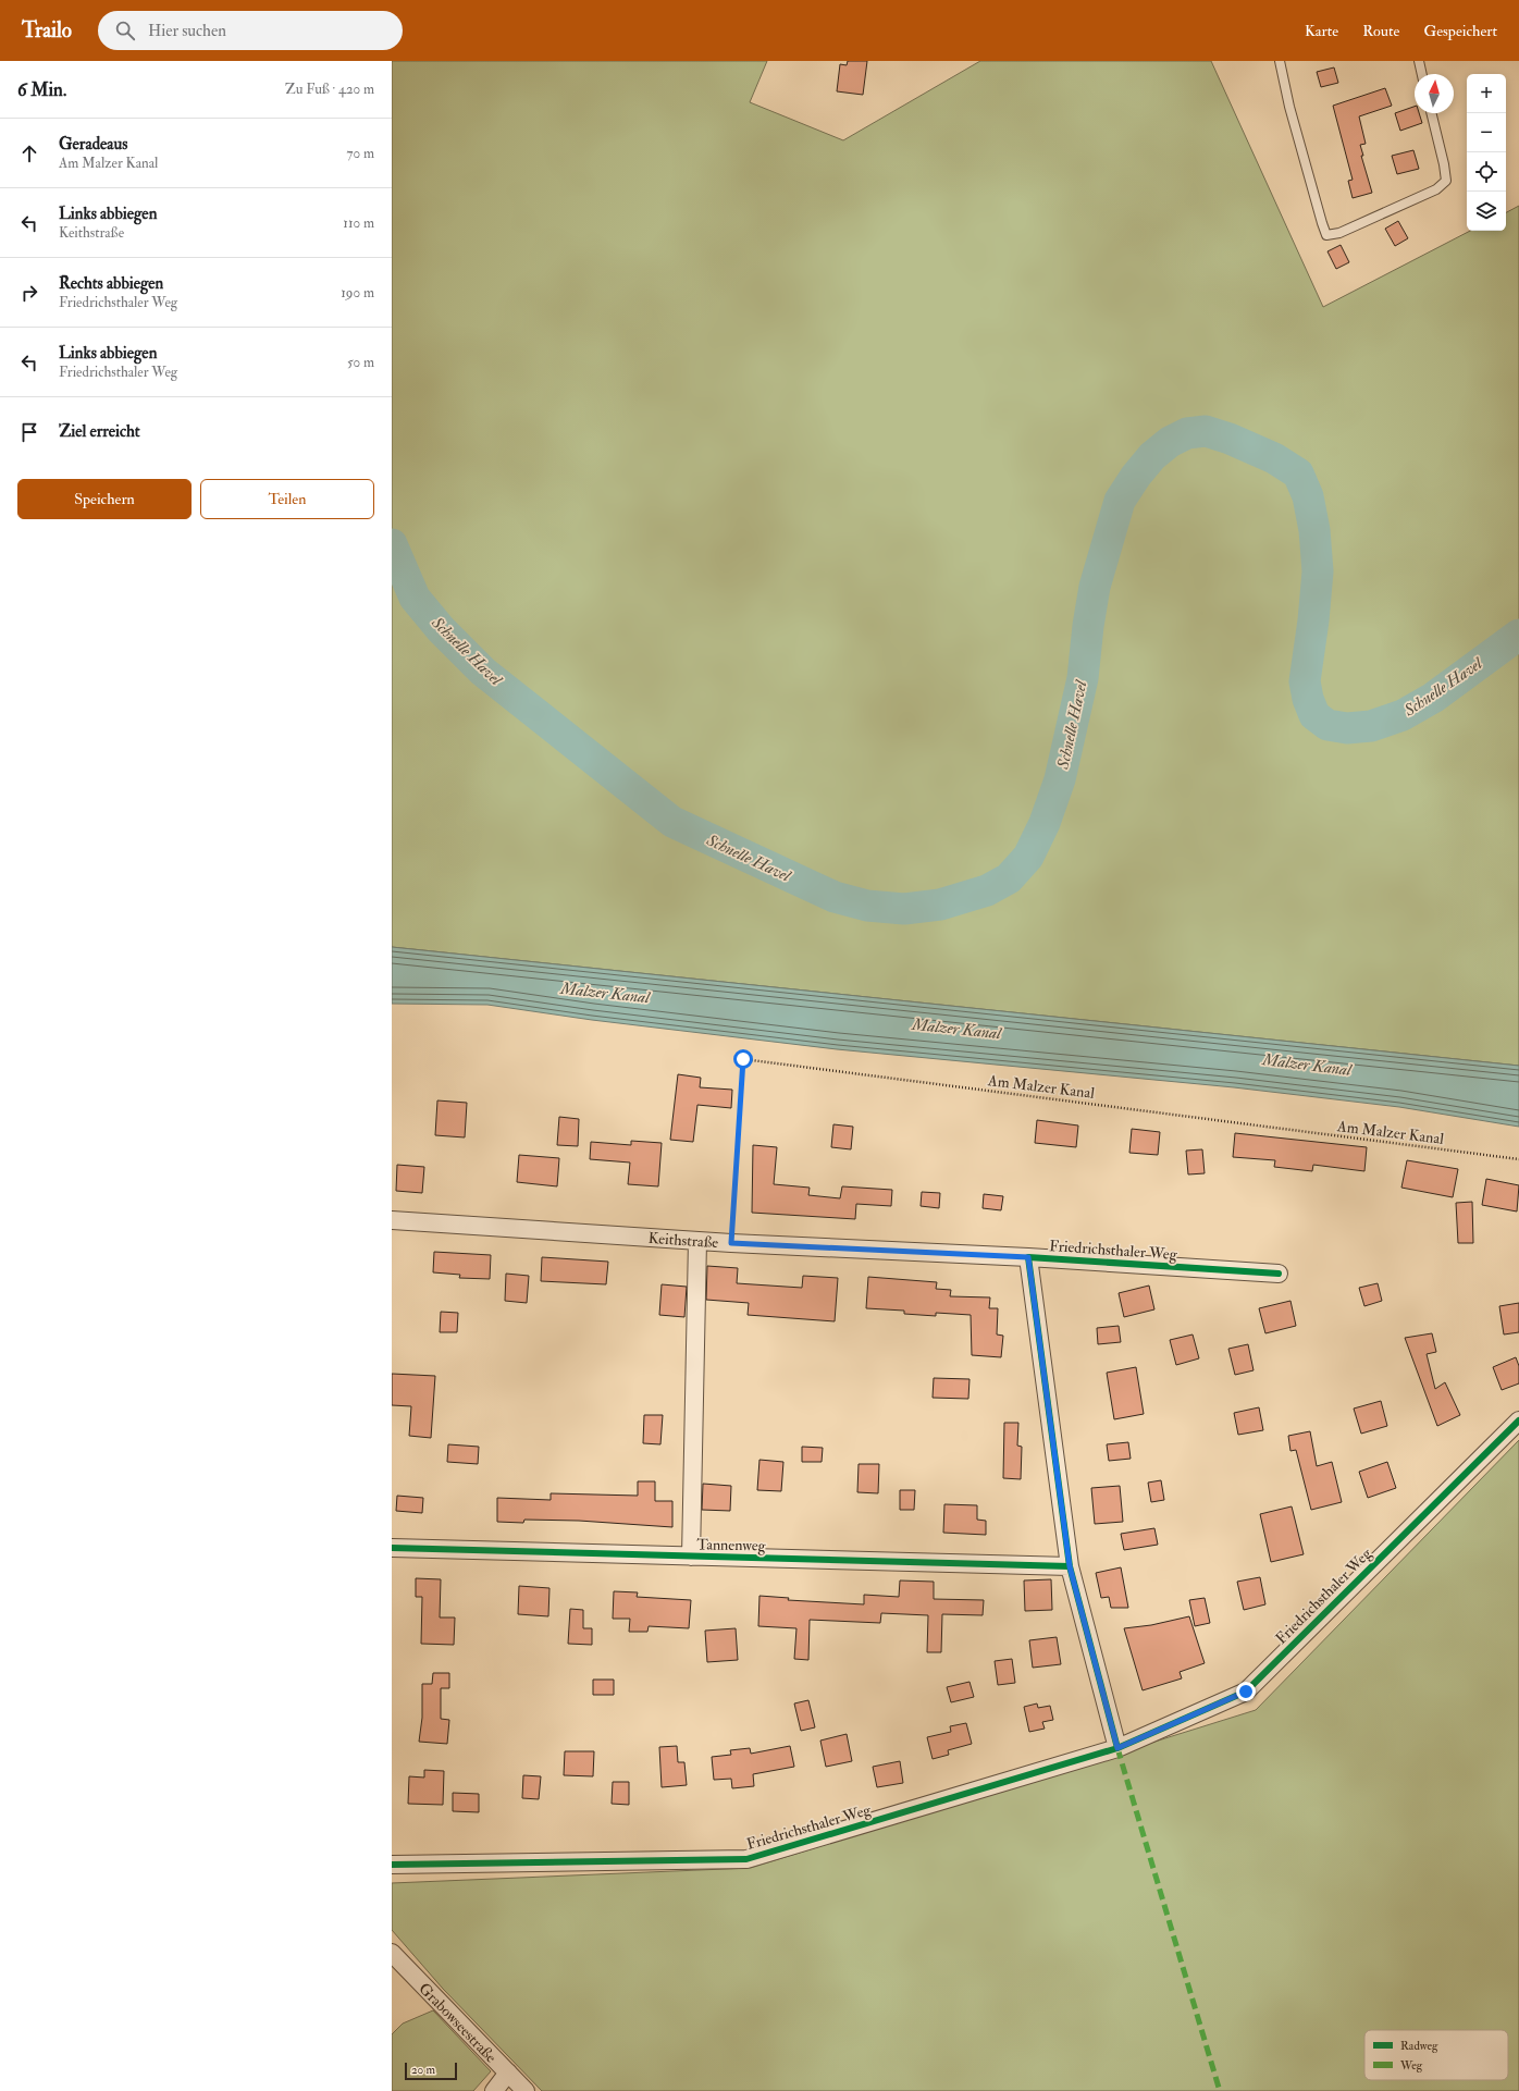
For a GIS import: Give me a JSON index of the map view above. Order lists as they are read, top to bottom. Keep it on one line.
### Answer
{"streets":{"street":["Keithstraße","Friedrichsthaler Weg","Tannenweg","Grabowseestraße"],"path":["Am Malzer Kanal"]},"crossings":[["Am Malzer Kanal","Keithstraße"],["Keithstraße","Friedrichsthaler Weg"],["Keithstraße","Tannenweg"],["Friedrichsthaler Weg","Tannenweg"]],"water":["Schnelle Havel","Malzer Kanal"],"legend":["Radweg","Weg"],"scale_bar":"20 m","north":"top","page":{"header":"Trailo","search":"Hier suchen","nav":["Karte","Route","Gespeichert"],"heading":["6 Min.","Zu Fuß · 420 m"],"map_buttons":["+","−"],"list":[["Geradeaus","Am Malzer Kanal","70 m"],["Links abbiegen","Keithstraße","110 m"],["Rechts abbiegen","Friedrichsthaler Weg","190 m"],["Links abbiegen","Friedrichsthaler Weg","50 m"],"Ziel erreicht"],"buttons":["Speichern","Teilen"],"scale":"20 m"}}
